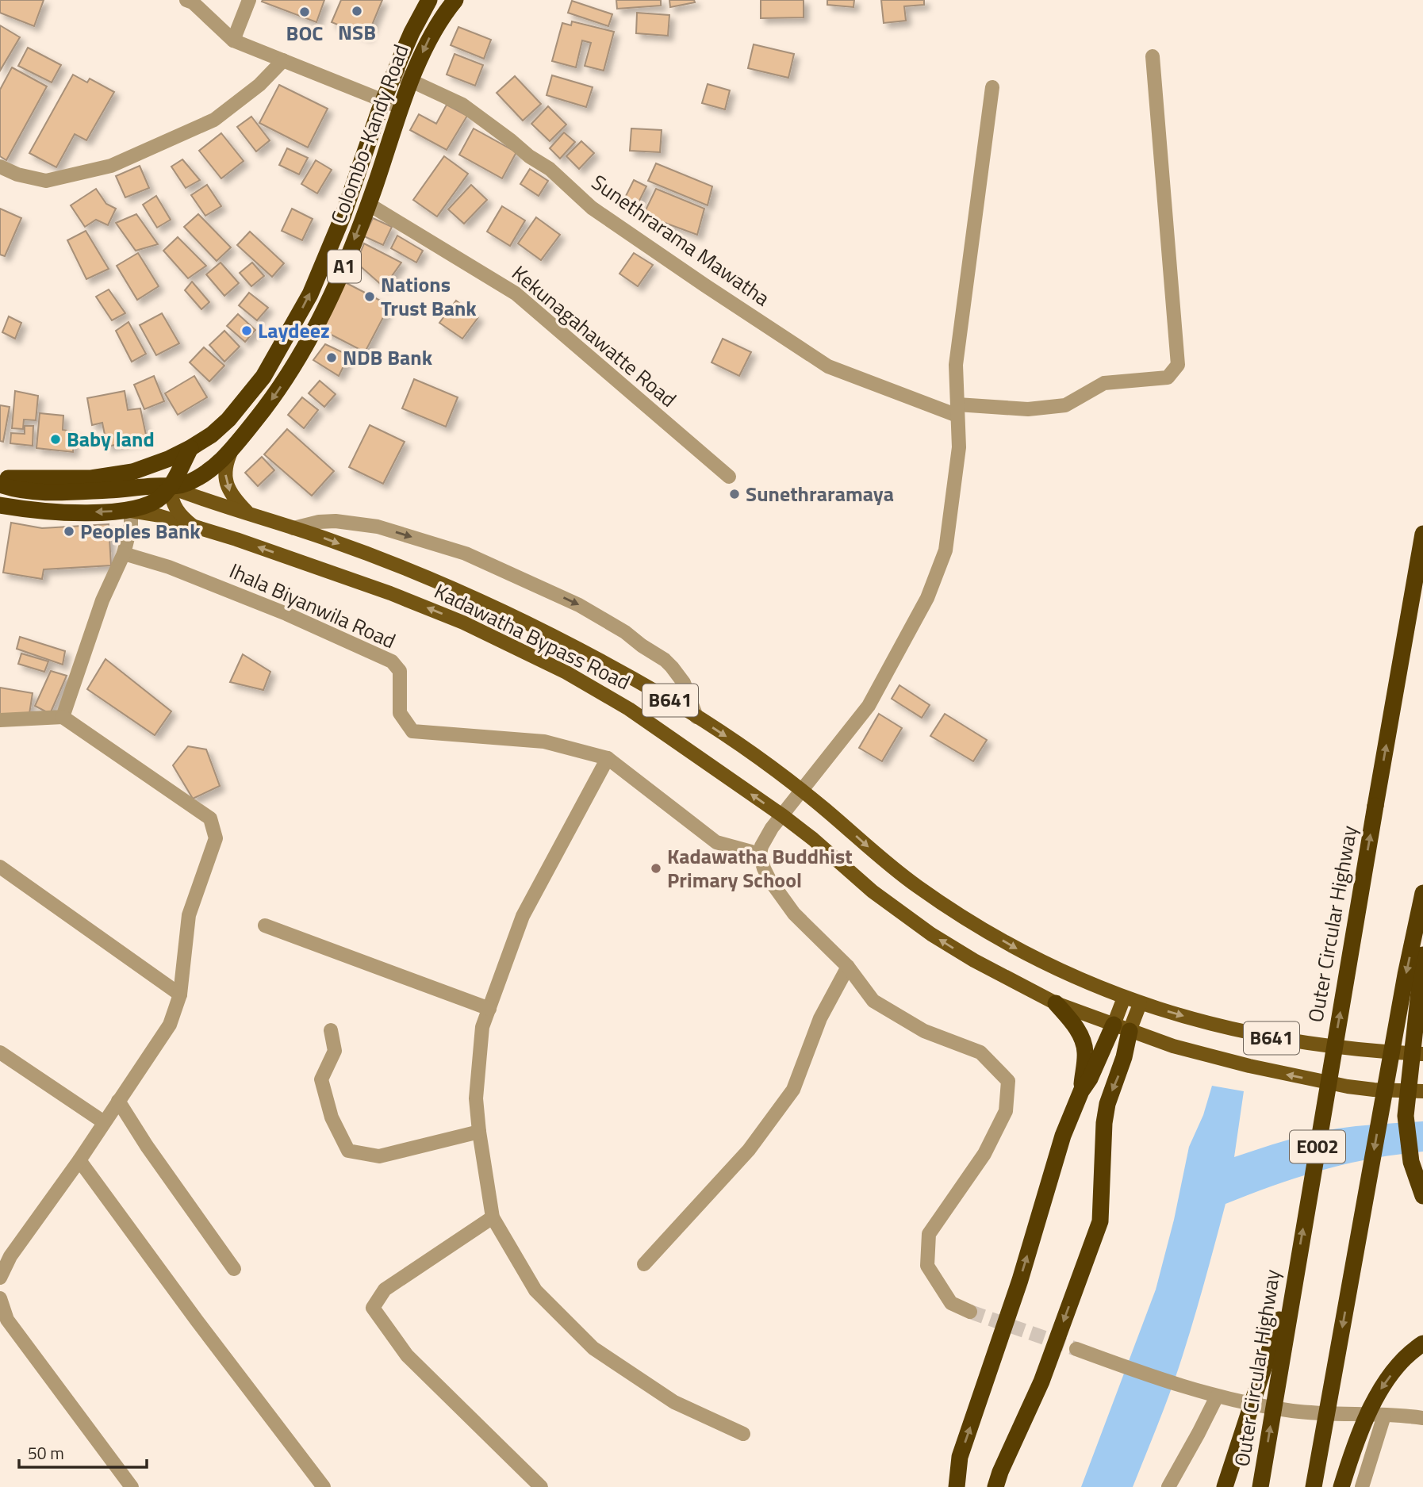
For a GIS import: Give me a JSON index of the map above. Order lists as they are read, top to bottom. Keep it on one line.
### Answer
{"streets":{"highway":["Colombo-Kandy Road","A1","Outer Circular Highway","E002"],"main road":["Kadawatha Bypass Road","B641"],"street":["Sunethrarama Mawatha","Kekunagahawatte Road","Ihala Biyanwila Road"]},"crossings":[["Colombo-Kandy Road","Sunethrarama Mawatha"],["Colombo-Kandy Road","A1"],["Colombo-Kandy Road","Kekunagahawatte Road"],["Colombo-Kandy Road","Kadawatha Bypass Road"]],"places":["NSB","BOC","Nations Trust Bank","Laydeez","NDB Bank","Baby land","Sunethraramaya","Peoples Bank","Kadawatha Buddhist Primary School"],"scale_bar":"50 m"}
